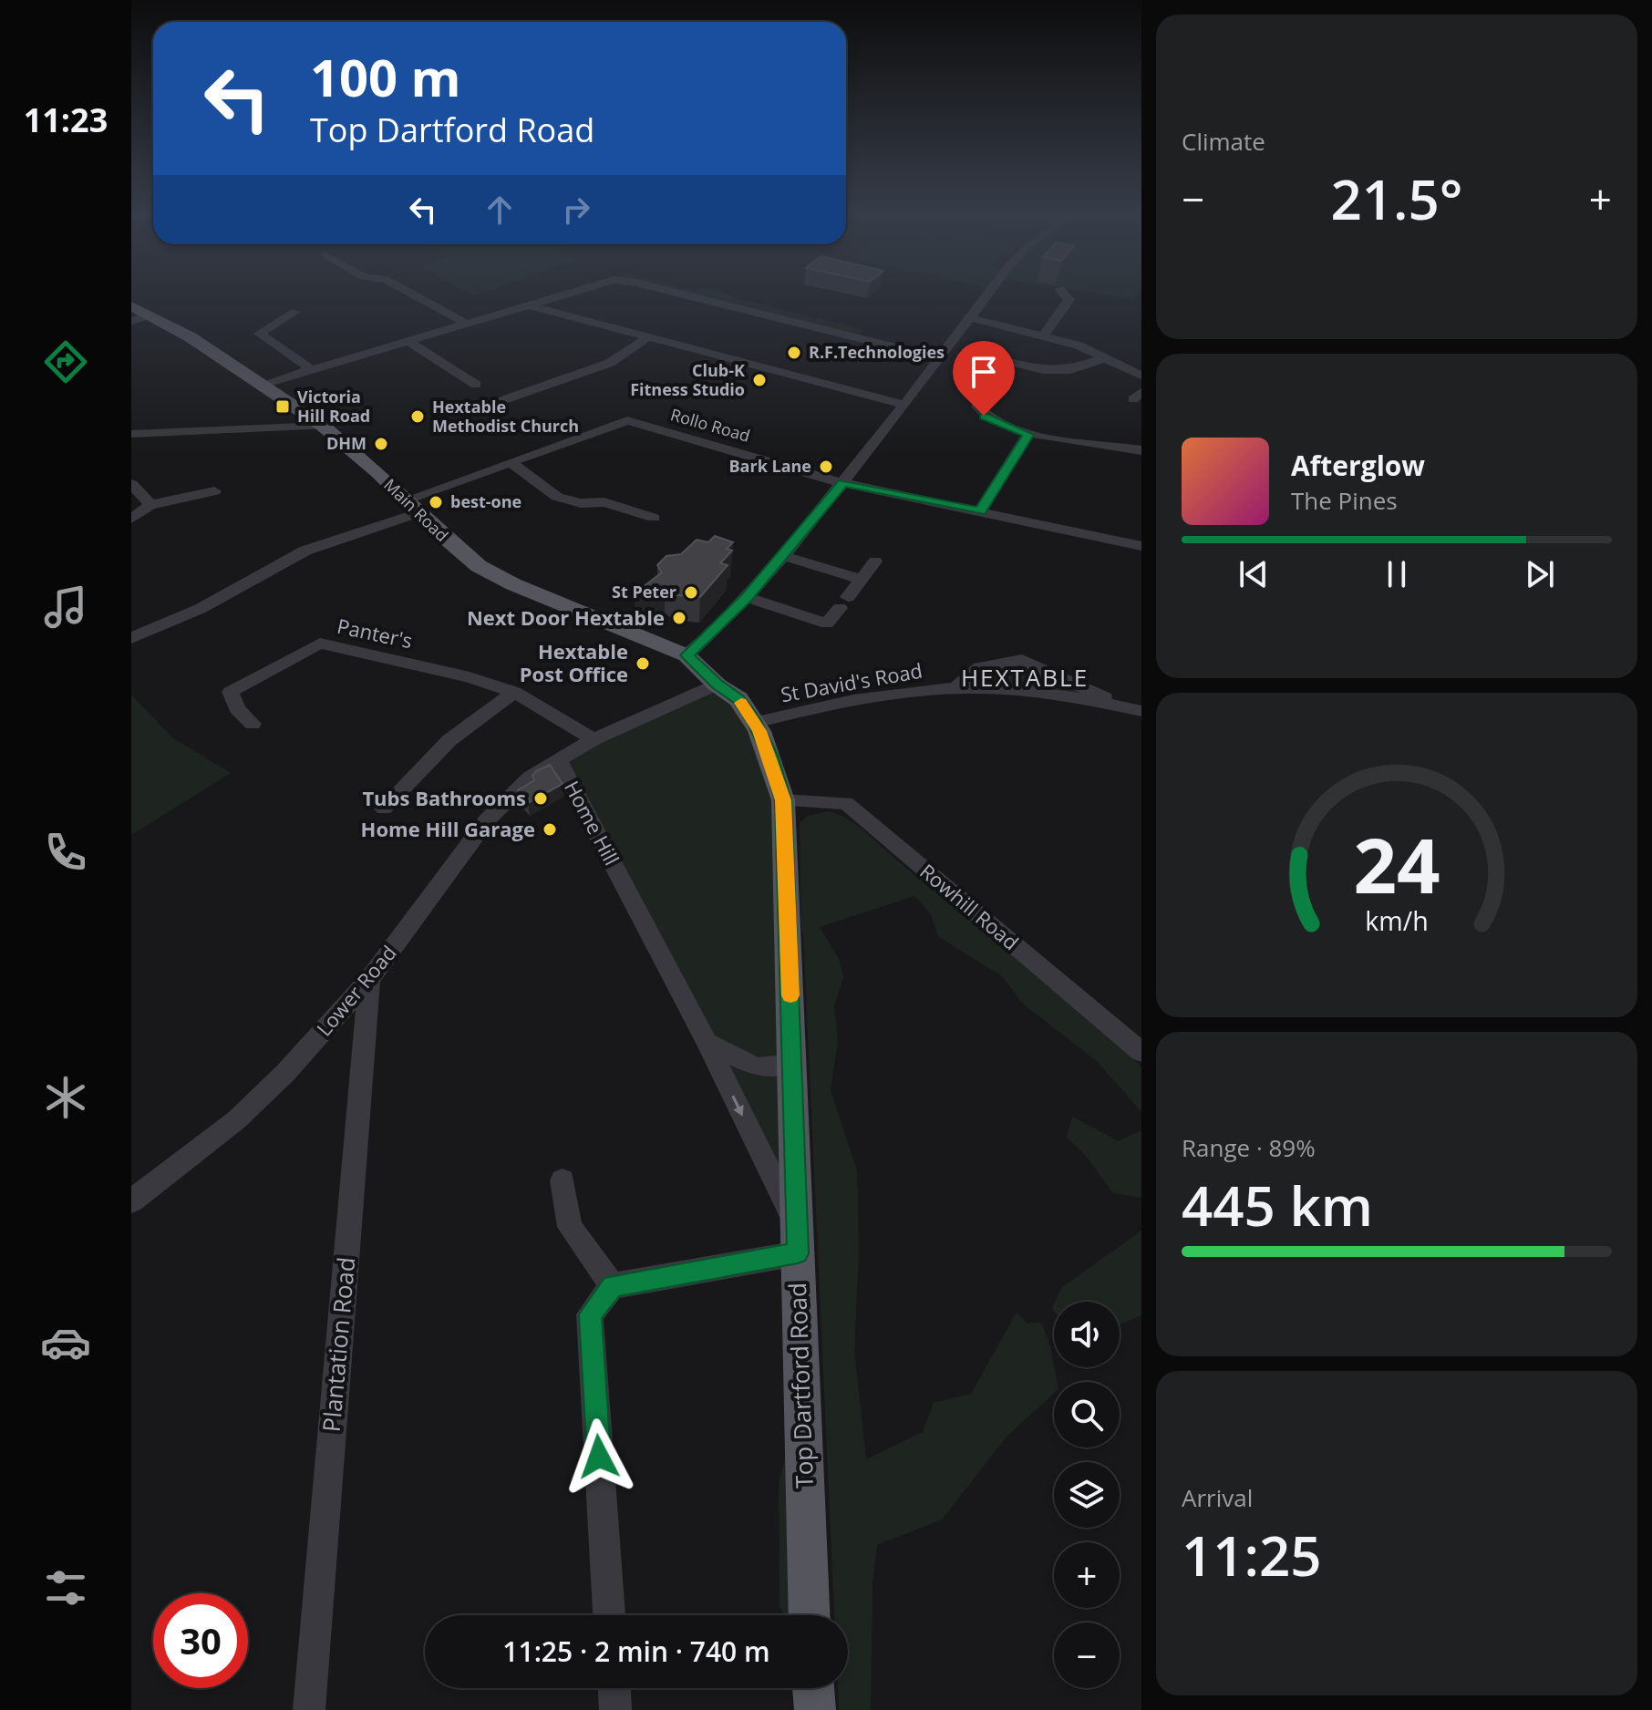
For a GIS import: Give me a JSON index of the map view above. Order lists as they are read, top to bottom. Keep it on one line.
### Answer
{"streets":{"main road":["Main Road","Top Dartford Road"],"street":["Rollo Road","Panter's","St David's Road","Home Hill","Rowhill Road","Lower Road","Plantation Road"]},"crossings":[["Rollo Road","Main Road"],["Main Road","Home Hill"],["Main Road","Top Dartford Road"],["Panter's","Home Hill"],["St David's Road","Top Dartford Road"],["Home Hill","Lower Road"],["Home Hill","Top Dartford Road"],["Rowhill Road","Top Dartford Road"],["Lower Road","Plantation Road"]],"districts":["HEXTABLE"],"places":{"other":["R.F.Technologies","Club-K Fitness Studio","Hextable Methodist Church","DHM","Bark Lane","best-one","St Peter","Next Door Hextable","Hextable Post Office","Tubs Bathrooms","Home Hill Garage"],"transit":["Victoria Hill Road"]},"page":{"tabs":"11:23","tile":["Climate",["Range · 89%","445 km"],["Arrival","11:25"]],"turn":["100 m","Top Dartford Road"],"heat":["−","21.5°","+"],"song":["Afterglow","The Pines"],"map_buttons":["+","−"],"limit":"30","trip":"11:25 · 2 min · 740 m","gauge":["24","km/h"]}}
